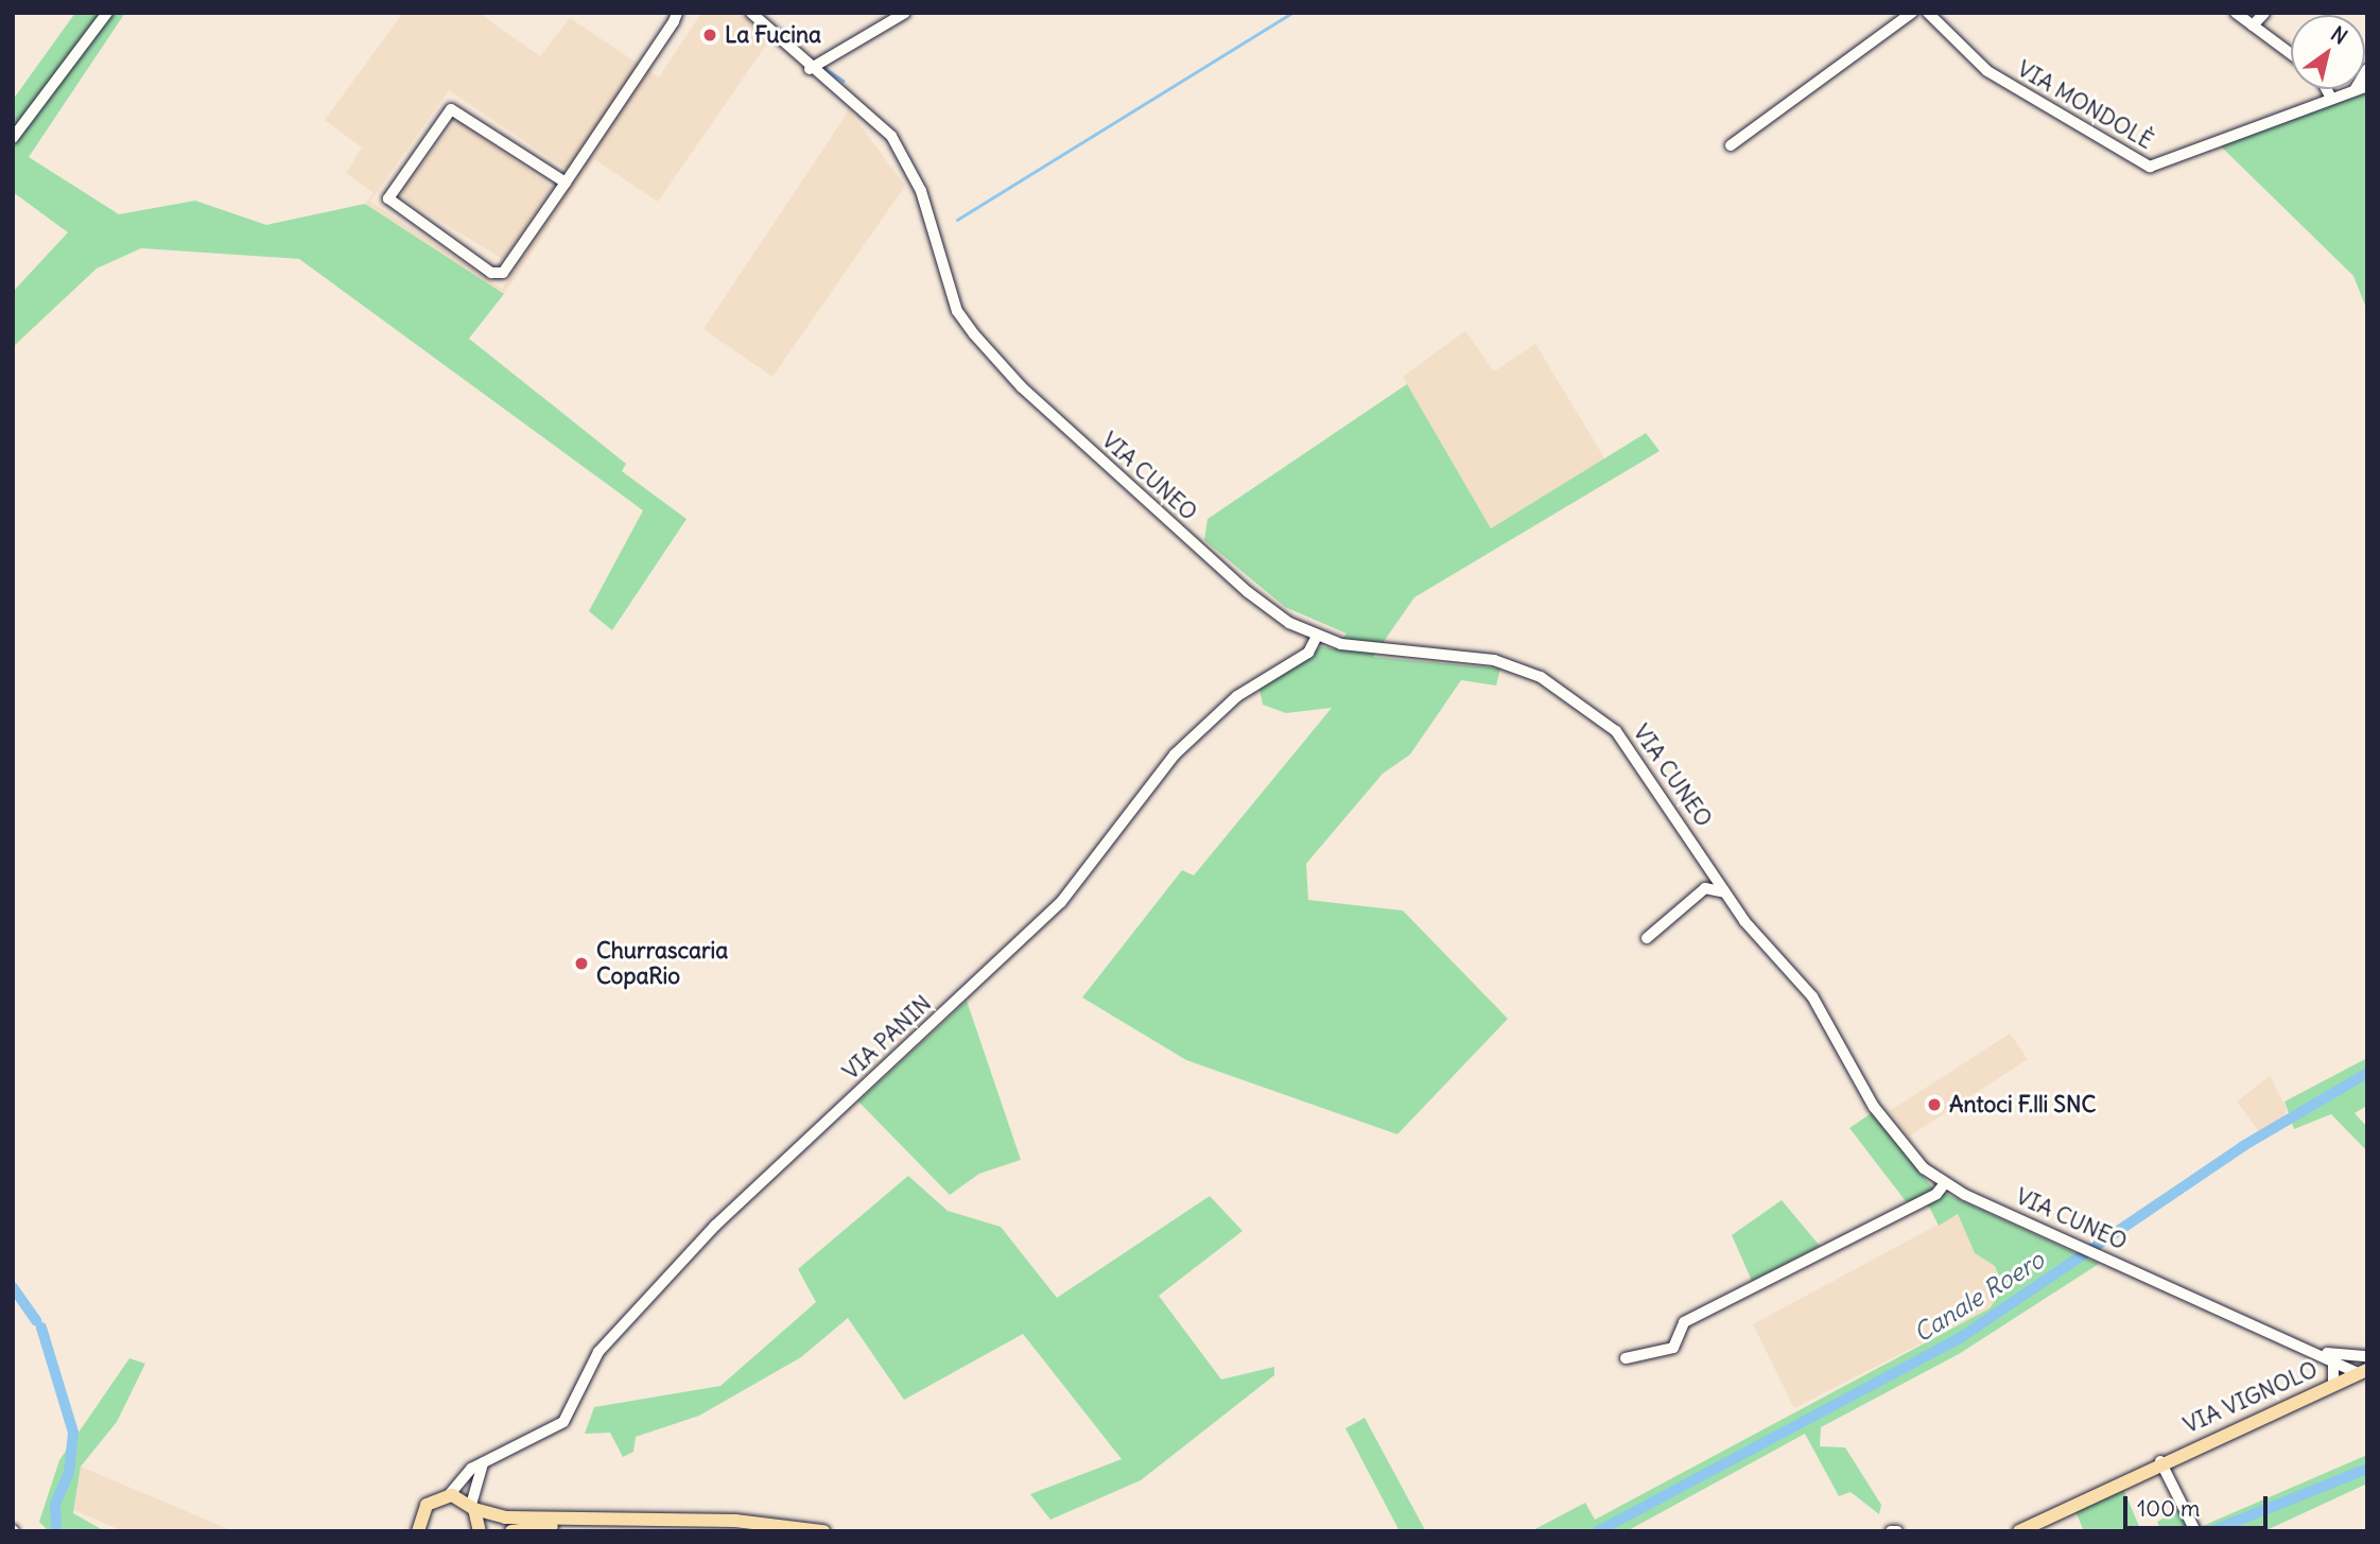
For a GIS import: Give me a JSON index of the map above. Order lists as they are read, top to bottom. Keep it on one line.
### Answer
{"streets":{"main road":["VIA VIGNOLO"],"street":["VIA MONDOLÈ","VIA CUNEO","VIA PANIN"]},"crossings":[["VIA CUNEO","VIA PANIN"],["VIA CUNEO","VIA VIGNOLO"]],"water":["Canale Roero"],"places":["La Fucina","Churrascaria CopaRio","Antoci F.lli SNC"],"scale_bar":"100 m","north":"top right"}
